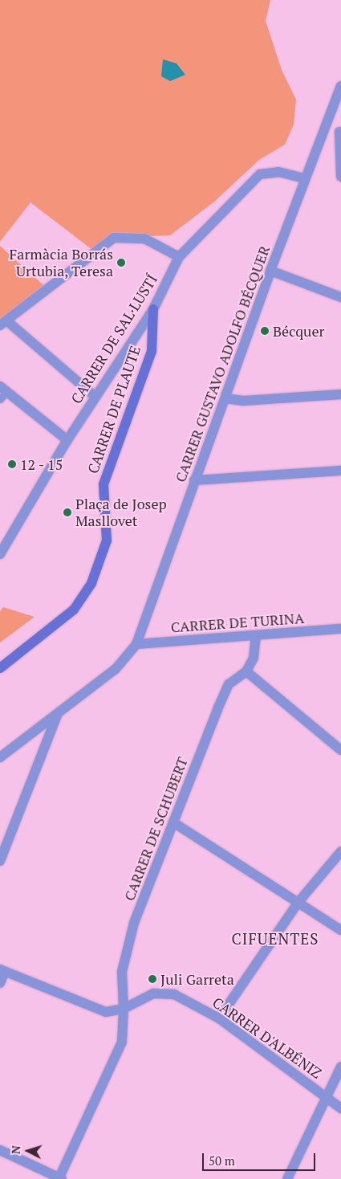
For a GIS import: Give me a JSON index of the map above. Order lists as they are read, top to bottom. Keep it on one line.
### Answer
{"streets":{"street":["CARRER DE SAL·LUSTÍ","CARRER GUSTAVO ADOLFO BÉCQUER","CARRER DE PLAUTE","CARRER DE TURINA","CARRER DE SCHUBERT","CARRER D'ALBÉNIZ"]},"crossings":[["CARRER DE SAL·LUSTÍ","CARRER GUSTAVO ADOLFO BÉCQUER"],["CARRER DE SAL·LUSTÍ","CARRER DE PLAUTE"],["CARRER GUSTAVO ADOLFO BÉCQUER","CARRER DE TURINA"],["CARRER DE SCHUBERT","CARRER D'ALBÉNIZ"]],"districts":["CIFUENTES"],"places":["Farmàcia Borrás Urtubia, Teresa","Bécquer","12 - 15","Plaça de Josep Masllovet","Juli Garreta"],"scale_bar":"50 m","north":"left"}
